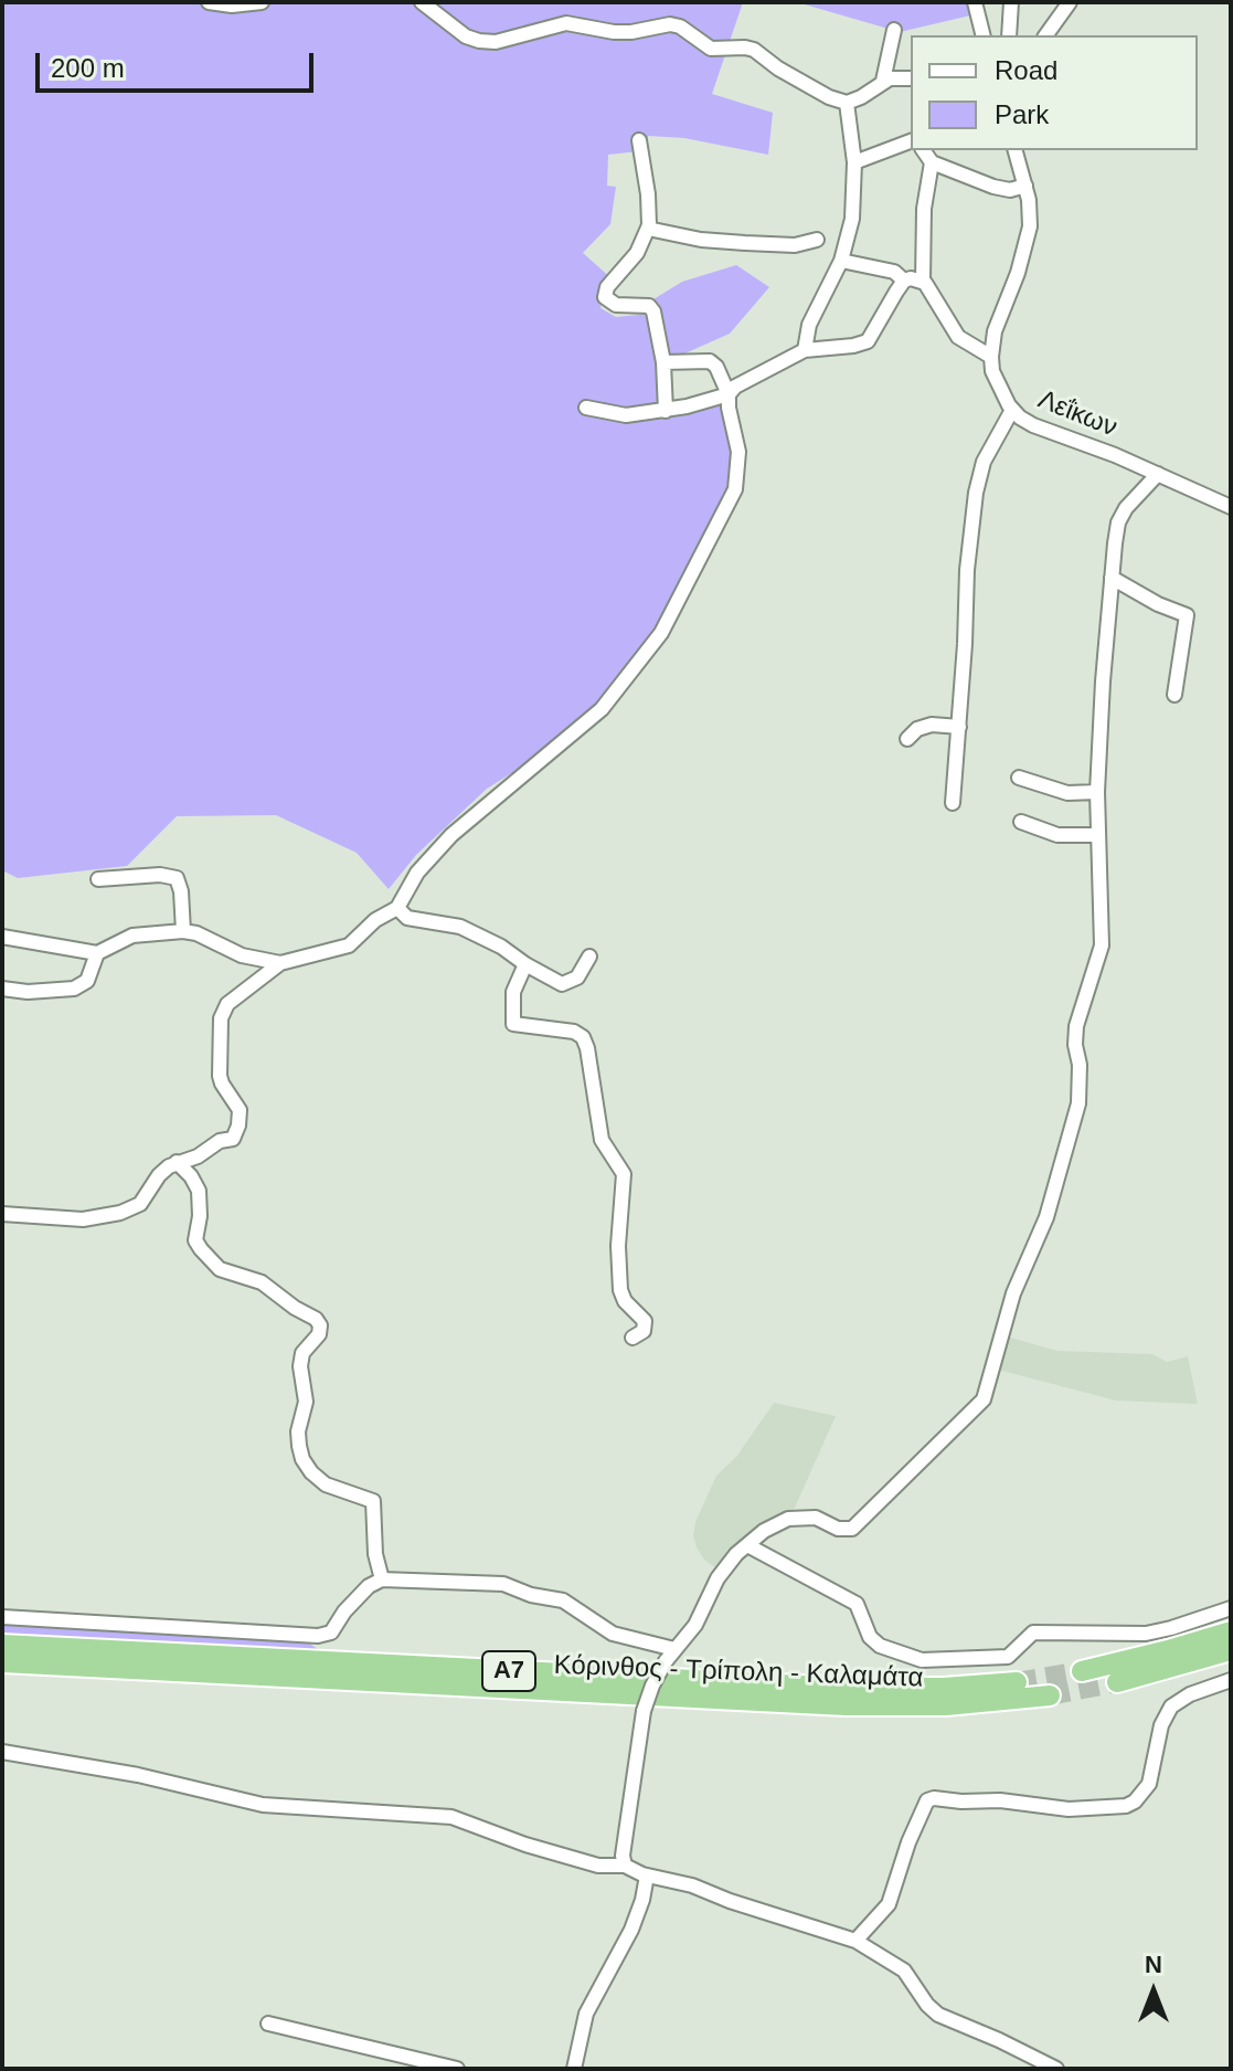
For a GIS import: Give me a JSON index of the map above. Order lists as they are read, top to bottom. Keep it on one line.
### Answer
{"streets":{"highway":["Α7","Κόρινθος - Τρίπολη - Καλαμάτα"],"street":["Λεΐκων"]},"legend":["Road","Park"],"scale_bar":"200 m","north":"top"}
